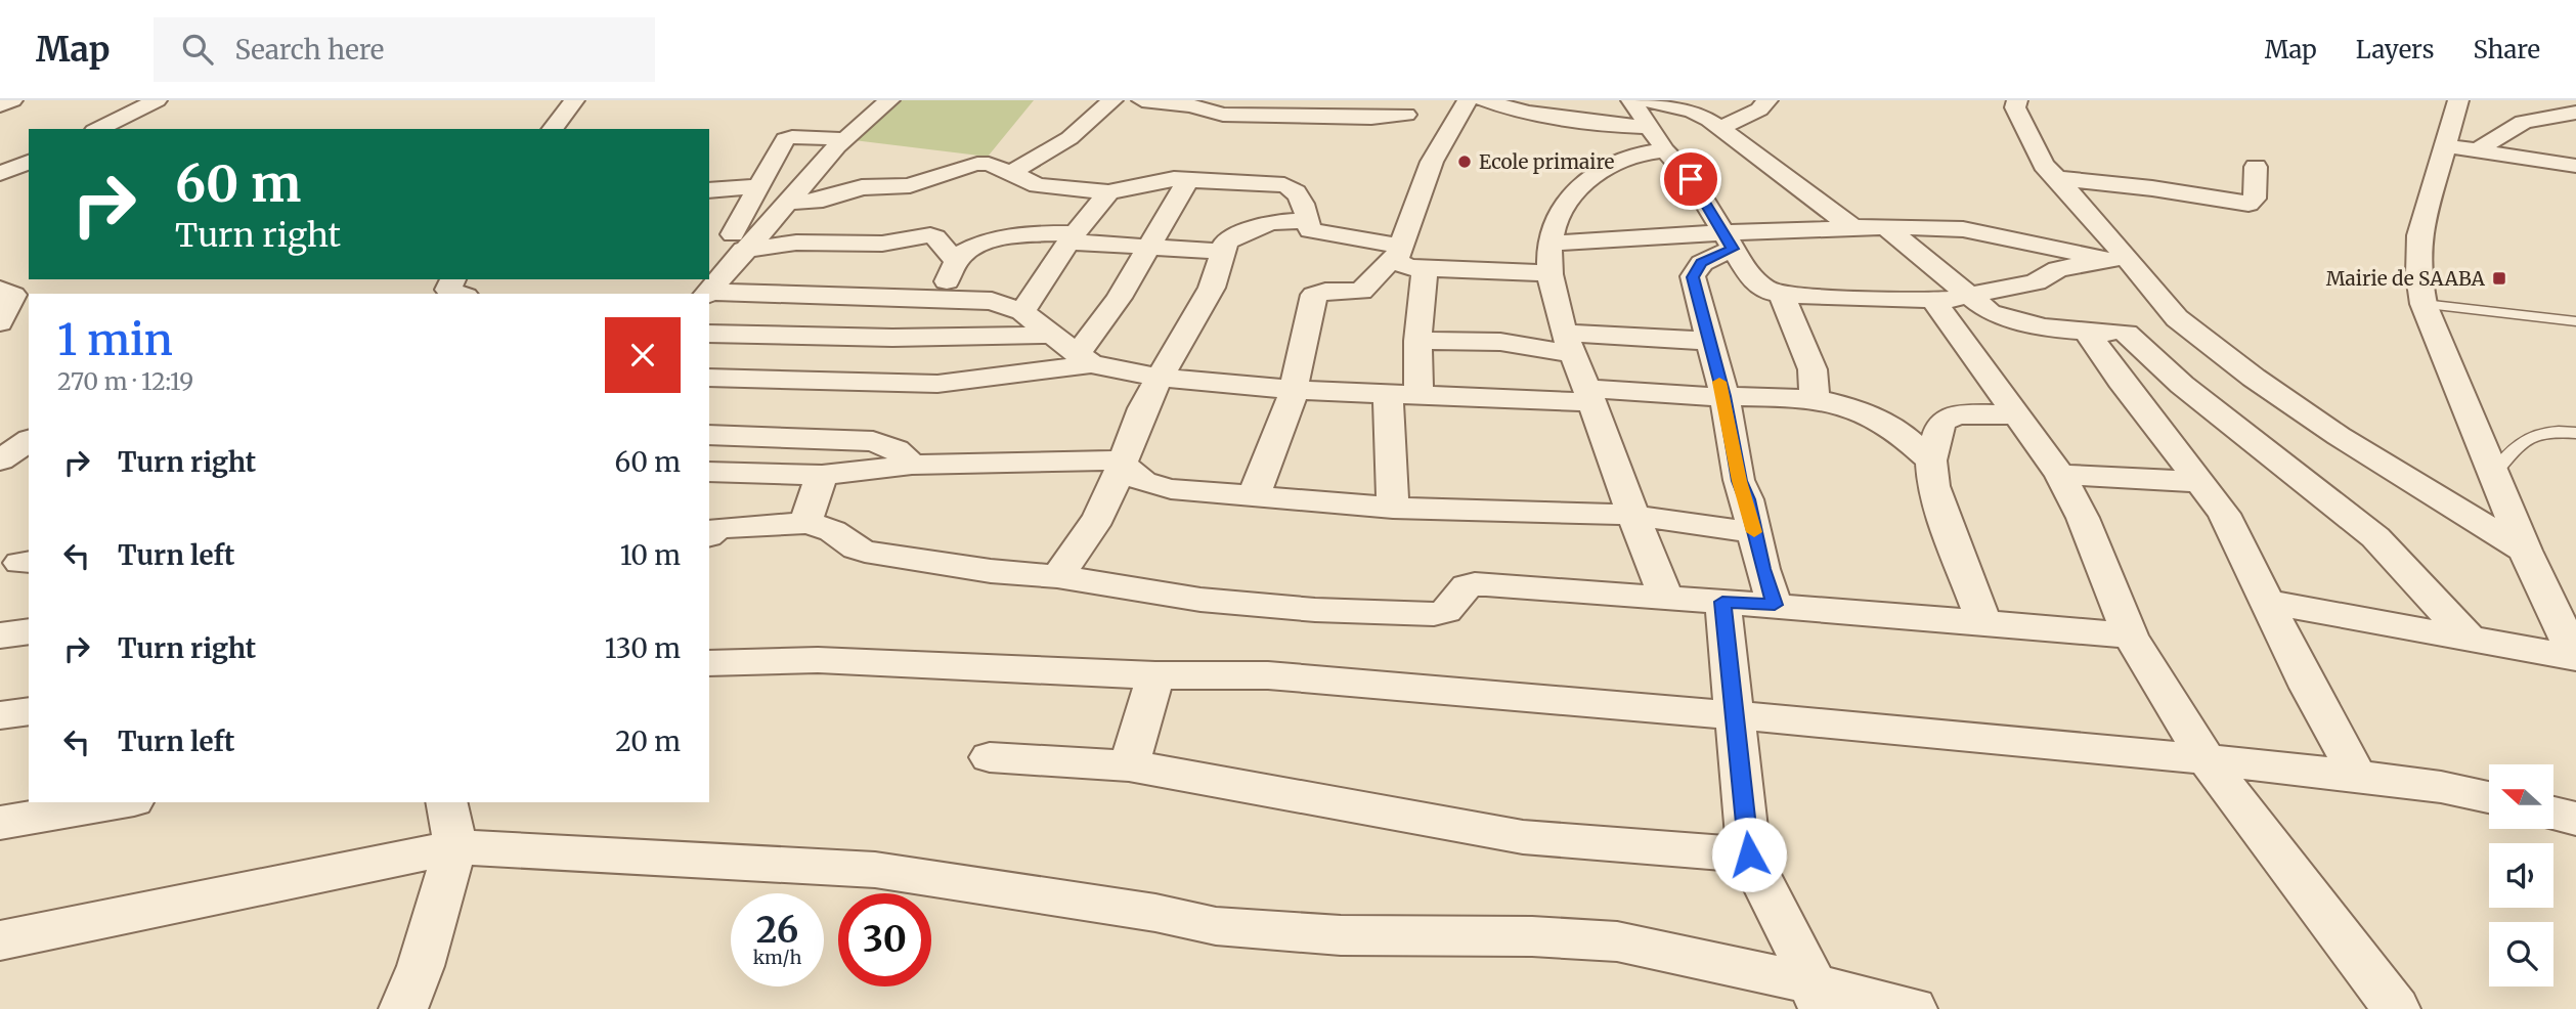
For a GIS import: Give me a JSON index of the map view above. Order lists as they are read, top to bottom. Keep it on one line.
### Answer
{"places":{"other":["Ecole primaire"],"transit":["Mairie de SAABA"]},"north":"left","page":{"header":"Map","search":"Search here","nav":["Map","Layers","Share"],"turn":["60 m","Turn right"],"heading":["1 min","270 m · 12:19"],"list":[{"name":"Turn right","value":"60 m"},{"name":"Turn left","value":"10 m"},{"name":"Turn right","value":"130 m"},{"name":"Turn left","value":"20 m"}],"speed":"26 km/h","limit":"30"}}
